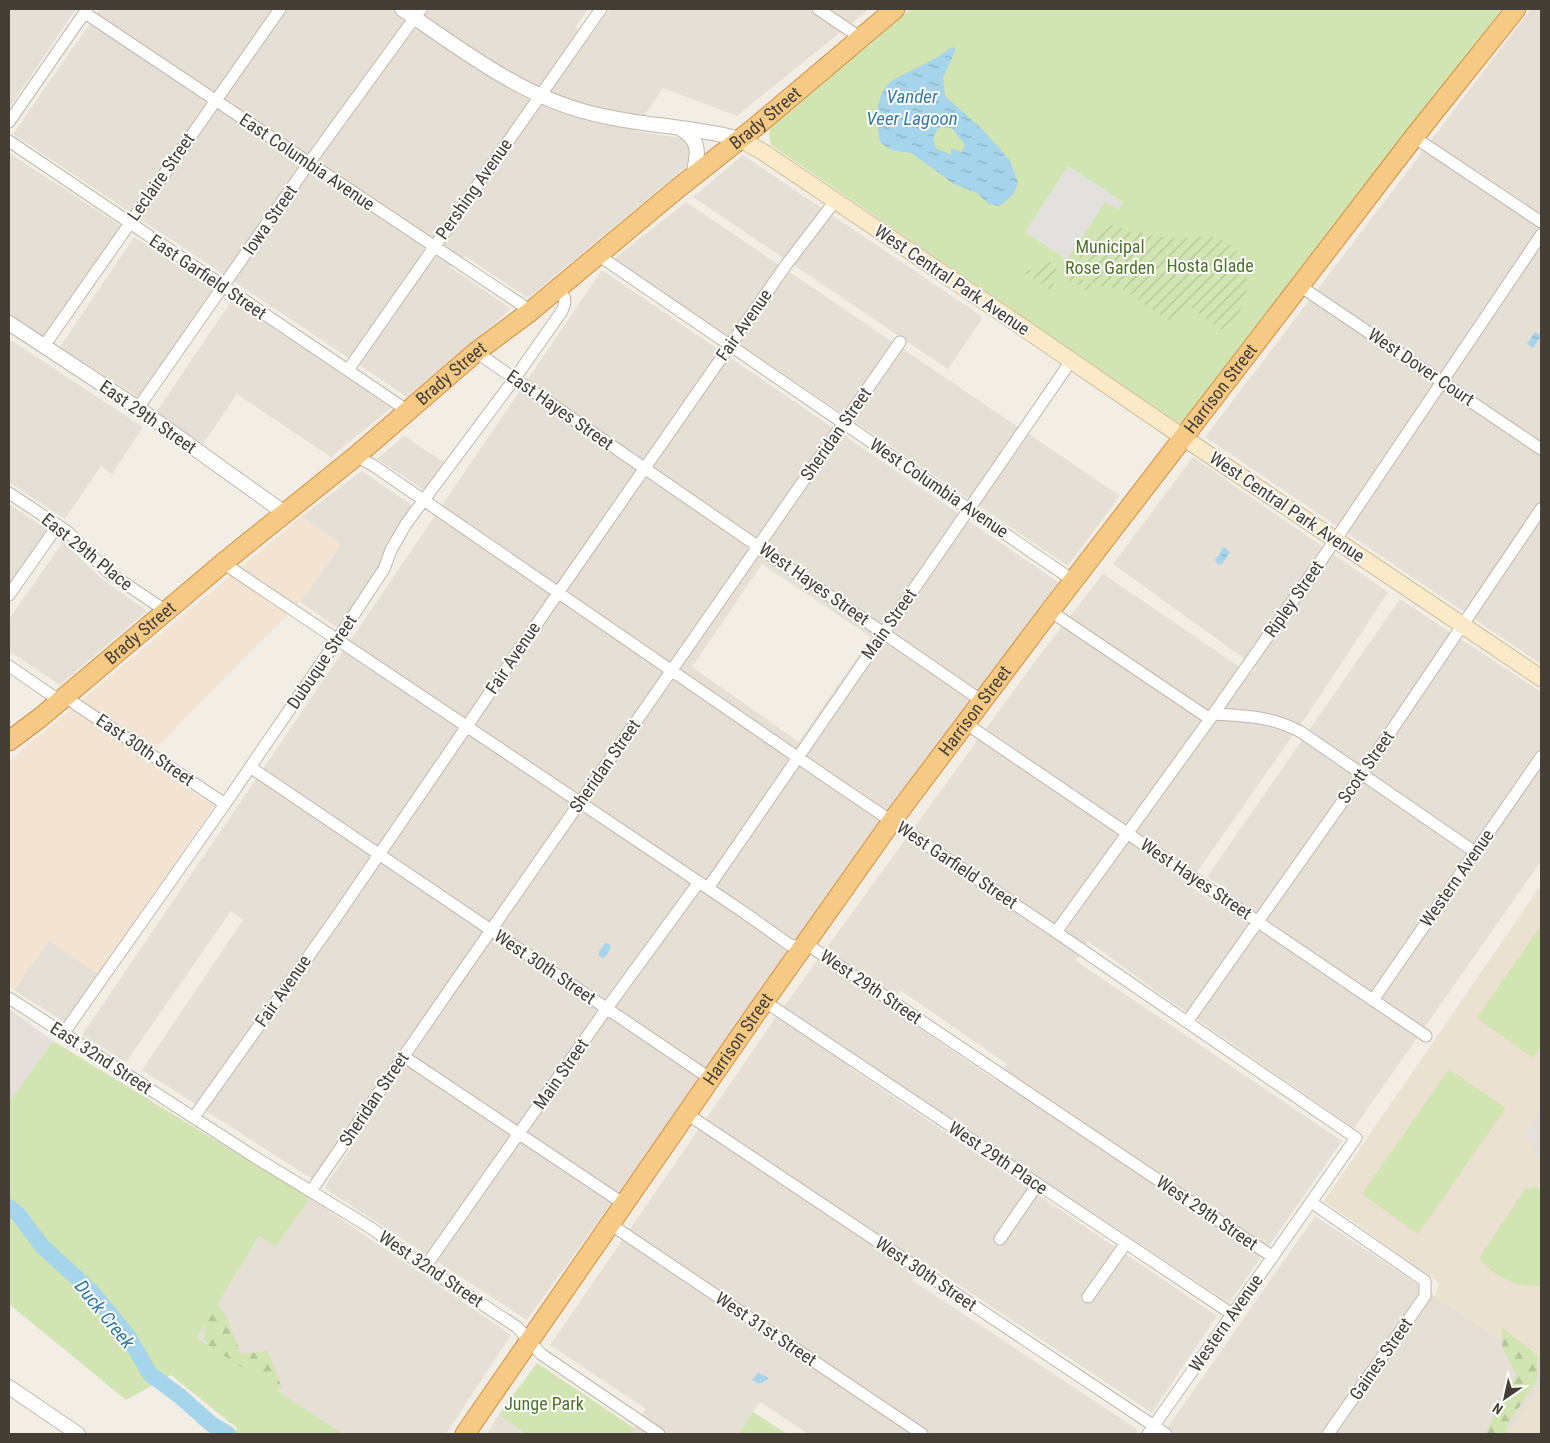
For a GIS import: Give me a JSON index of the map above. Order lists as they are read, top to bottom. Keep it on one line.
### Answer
{"streets":{"highway":["Brady Street","Harrison Street"],"main road":["West Central Park Avenue"],"street":["East Columbia Avenue","Leclaire Street","Pershing Avenue","Iowa Street","East Garfield Street","Fair Avenue","West Dover Court","East Hayes Street","East 29th Street","Sheridan Street","West Columbia Avenue","East 29th Place","West Hayes Street","Ripley Street","Main Street","Dubuque Street","East 30th Street","Scott Street","West Garfield Street","Western Avenue","West 30th Street","West 29th Street","East 32nd Street","West 29th Place","West 32nd Street","West 31st Street","Gaines Street"]},"crossings":[["Brady Street","East Columbia Avenue"],["Brady Street","East Garfield Street"],["Brady Street","West Central Park Avenue"],["Brady Street","East Hayes Street"],["Brady Street","East 29th Street"],["Brady Street","East 29th Place"],["Brady Street","Dubuque Street"],["Brady Street","East 30th Street"],["East Columbia Avenue","Leclaire Street"],["East Columbia Avenue","Pershing Avenue"],["East Columbia Avenue","Iowa Street"],["Leclaire Street","East Garfield Street"],["Leclaire Street","East 29th Street"],["Pershing Avenue","East Garfield Street"],["Iowa Street","East Garfield Street"],["Iowa Street","East 29th Street"],["West Central Park Avenue","Fair Avenue"],["West Central Park Avenue","Harrison Street"],["West Central Park Avenue","Ripley Street"],["West Central Park Avenue","Main Street"],["West Central Park Avenue","Scott Street"],["Fair Avenue","East Hayes Street"],["Fair Avenue","West Columbia Avenue"],["Fair Avenue","West Hayes Street"],["Fair Avenue","West Garfield Street"],["Fair Avenue","West 30th Street"],["Fair Avenue","West 29th Street"],["Fair Avenue","East 32nd Street"],["Fair Avenue","West 32nd Street"],["West Dover Court","Harrison Street"],["West Dover Court","Ripley Street"],["Harrison Street","West Columbia Avenue"],["Harrison Street","West Hayes Street"],["Harrison Street","West Garfield Street"],["Harrison Street","West 30th Street"],["Harrison Street","West 29th Street"],["Harrison Street","West 29th Place"],["Harrison Street","West 32nd Street"],["Harrison Street","West 31st Street"],["East Hayes Street","West Hayes Street"],["East Hayes Street","Dubuque Street"],["Sheridan Street","West Columbia Avenue"],["Sheridan Street","West Hayes Street"],["Sheridan Street","West Garfield Street"],["Sheridan Street","West 30th Street"],["Sheridan Street","West 29th Street"],["Sheridan Street","West 32nd Street"],["West Columbia Avenue","Main Street"],["West Hayes Street","Ripley Street"],["West Hayes Street","Main Street"],["West Hayes Street","Scott Street"],["West Hayes Street","Western Avenue"],["Ripley Street","West Garfield Street"],["Main Street","West Garfield Street"],["Main Street","West 30th Street"],["Main Street","West 29th Street"],["Main Street","West 32nd Street"],["Dubuque Street","East 30th Street"],["Dubuque Street","East 32nd Street"],["Scott Street","West Garfield Street"],["West Garfield Street","Western Avenue"],["Western Avenue","West 30th Street"],["Western Avenue","West 29th Street"],["Western Avenue","West 29th Place"],["Western Avenue","Gaines Street"],["East 32nd Street","West 32nd Street"]],"water":["Vander Veer Lagoon","Duck Creek"],"parks":["Municipal Rose Garden","Hosta Glade","Junge Park"],"north":"bottom left"}
